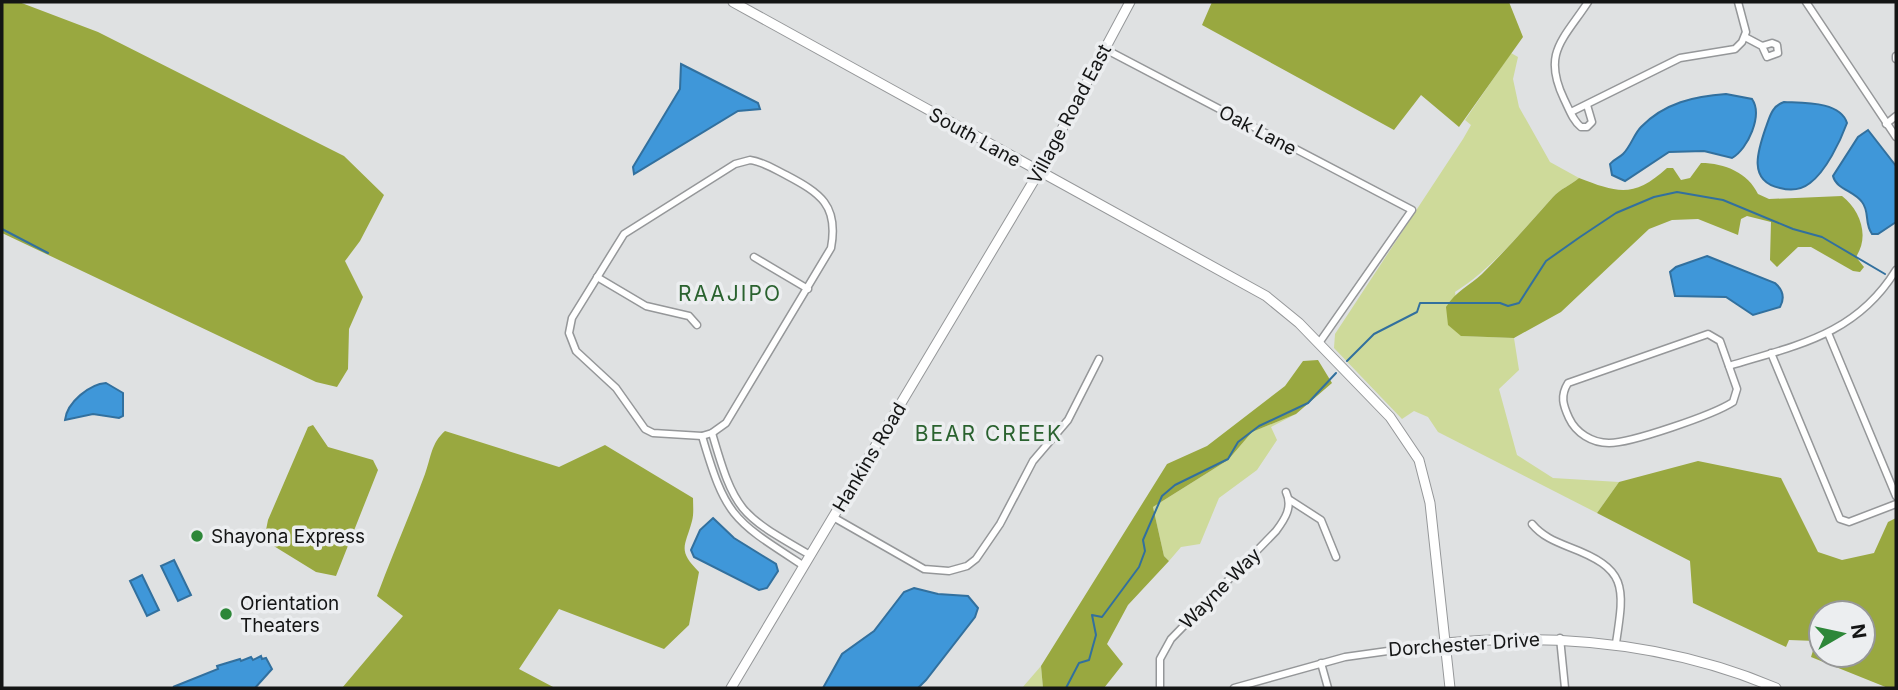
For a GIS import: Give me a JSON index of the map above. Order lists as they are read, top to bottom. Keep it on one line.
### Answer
{"streets":{"street":["Village Road East","Oak Lane","South Lane","Hankins Road","Wayne Way","Dorchester Drive"]},"crossings":[["Village Road East","Oak Lane"],["Village Road East","South Lane"],["Village Road East","Hankins Road"],["Oak Lane","South Lane"],["South Lane","Dorchester Drive"]],"districts":["RAAJIPO","BEAR CREEK"],"places":["Shayona Express","Orientation Theaters"],"north":"right"}
